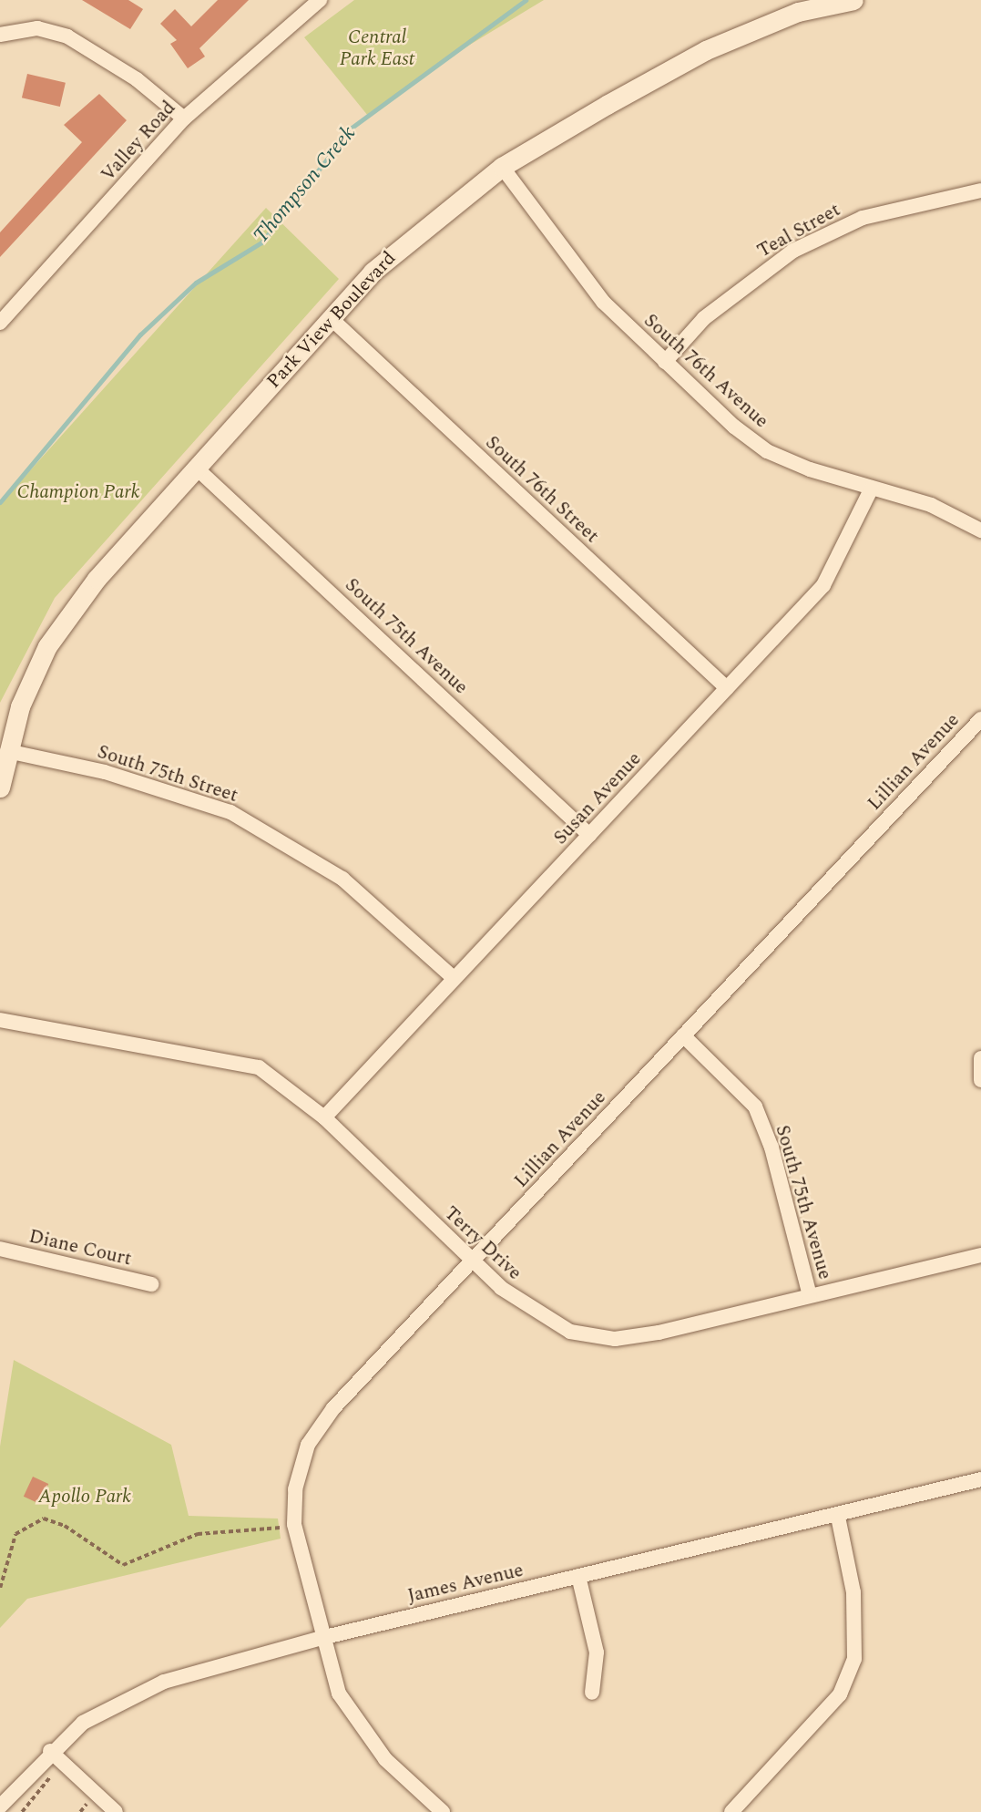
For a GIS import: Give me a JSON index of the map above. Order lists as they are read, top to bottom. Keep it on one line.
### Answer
{"streets":{"street":["Valley Road","Teal Street","Park View Boulevard","South 76th Avenue","South 76th Street","South 75th Avenue","Lillian Avenue","South 75th Street","Susan Avenue","Terry Drive","Diane Court","James Avenue"]},"crossings":[["Teal Street","South 76th Avenue"],["Park View Boulevard","South 76th Avenue"],["Park View Boulevard","South 76th Street"],["Park View Boulevard","South 75th Avenue"],["Park View Boulevard","South 75th Street"],["South 76th Avenue","Susan Avenue"],["South 76th Street","Susan Avenue"],["South 75th Avenue","Lillian Avenue"],["South 75th Avenue","Susan Avenue"],["South 75th Avenue","Terry Drive"],["Lillian Avenue","Terry Drive"],["Lillian Avenue","James Avenue"],["South 75th Street","Susan Avenue"],["Susan Avenue","Terry Drive"]],"water":["Thompson Creek"],"parks":["Central Park East","Champion Park","Apollo Park"]}
